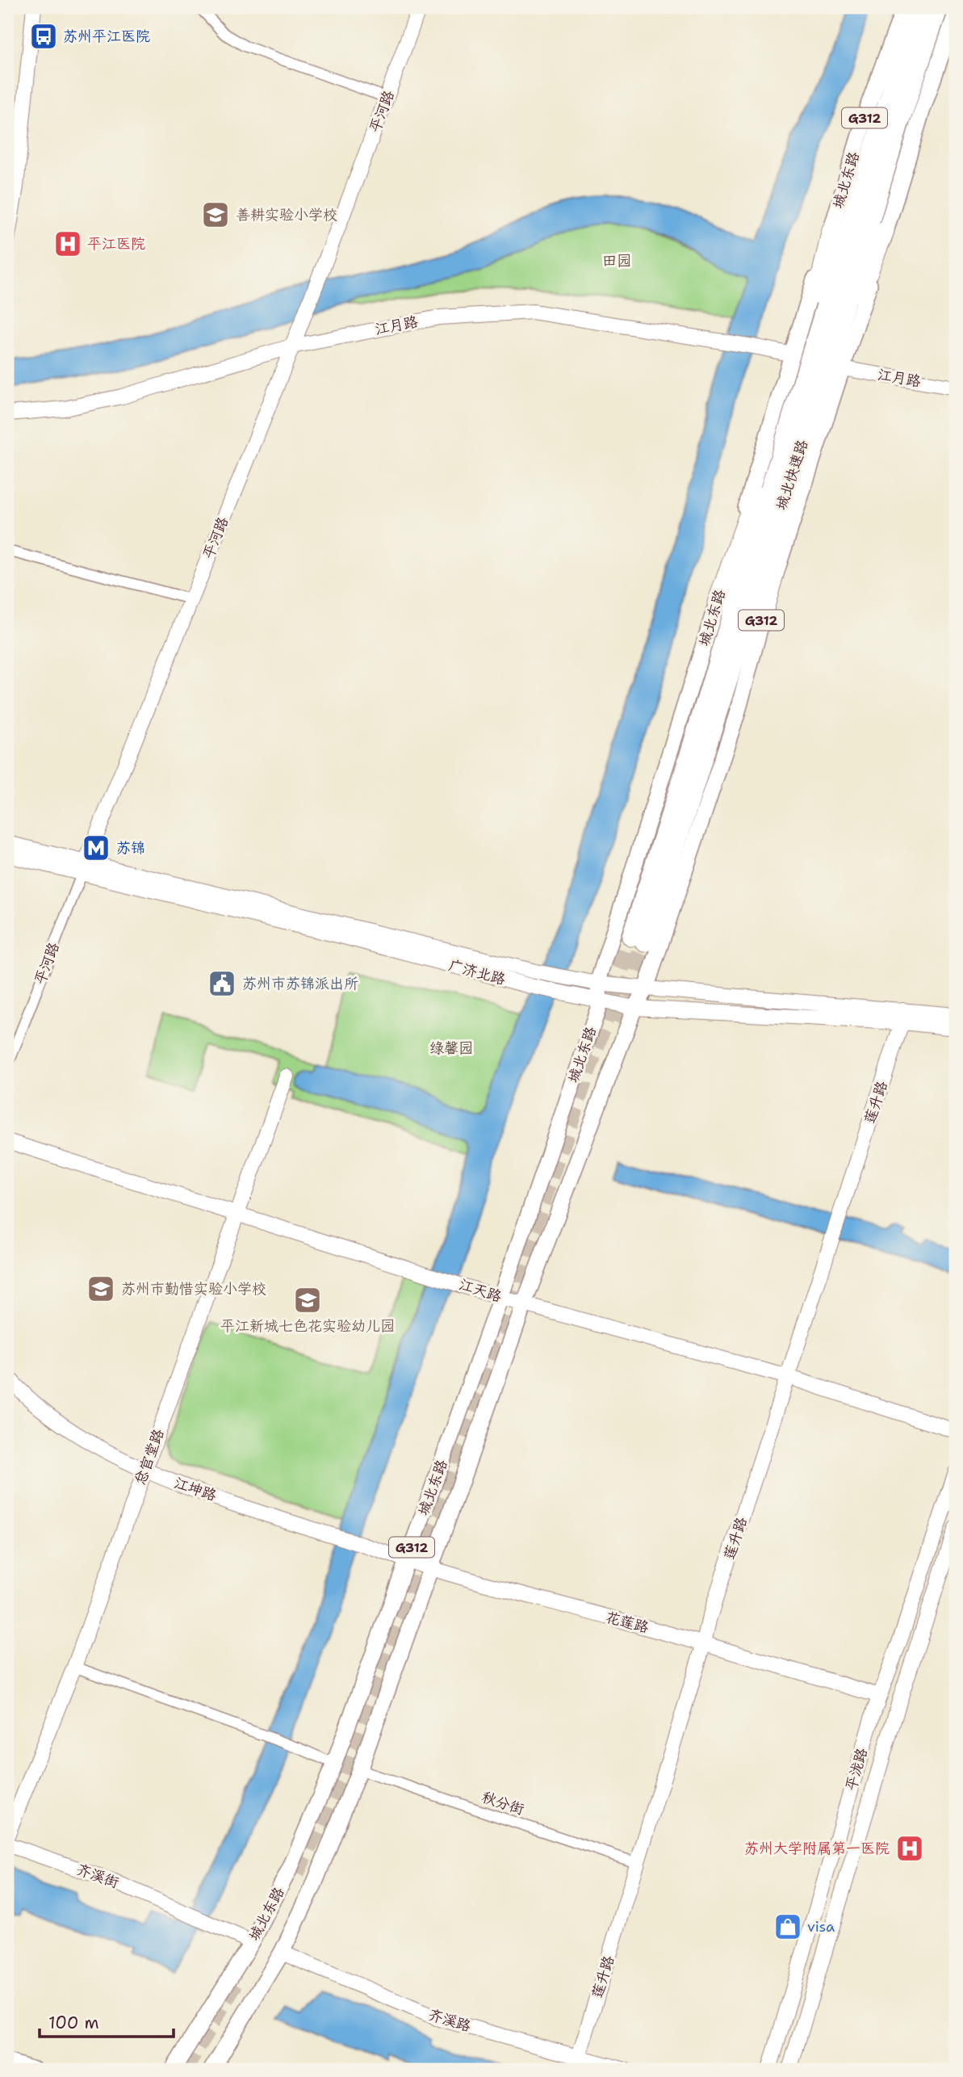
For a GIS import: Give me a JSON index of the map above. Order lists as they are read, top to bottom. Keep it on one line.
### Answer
{"streets":{"highway":["城北快速路"],"main road":["G312","城北东路"],"street":["平河路","江月路","广济北路","莲升路","江天路","总官堂路","江坤路","花莲路","平泷路","秋分街","齐溪街","齐溪路"]},"crossings":[["平河路","江月路"],["平河路","广济北路"],["城北东路","江月路"],["城北东路","广济北路"],["城北东路","江天路"],["城北东路","花莲路"],["城北东路","秋分街"],["城北东路","齐溪街"],["城北东路","齐溪路"],["广济北路","莲升路"],["莲升路","江天路"],["莲升路","花莲路"],["莲升路","秋分街"],["莲升路","齐溪路"],["江天路","总官堂路"],["总官堂路","江坤路"],["江坤路","花莲路"],["花莲路","平泷路"]],"parks":["田园","绿馨园"],"places":{"bus stop":["苏州平江医院"],"school or university":["善耕实验小学校","苏州市勤惜实验小学校","平江新城七色花实验幼儿园"],"hospital":["平江医院","苏州大学附属第一医院"],"metro station":["苏锦"],"public building":["苏州市苏锦派出所"],"shop":["visa"]},"scale_bar":"100 m"}
